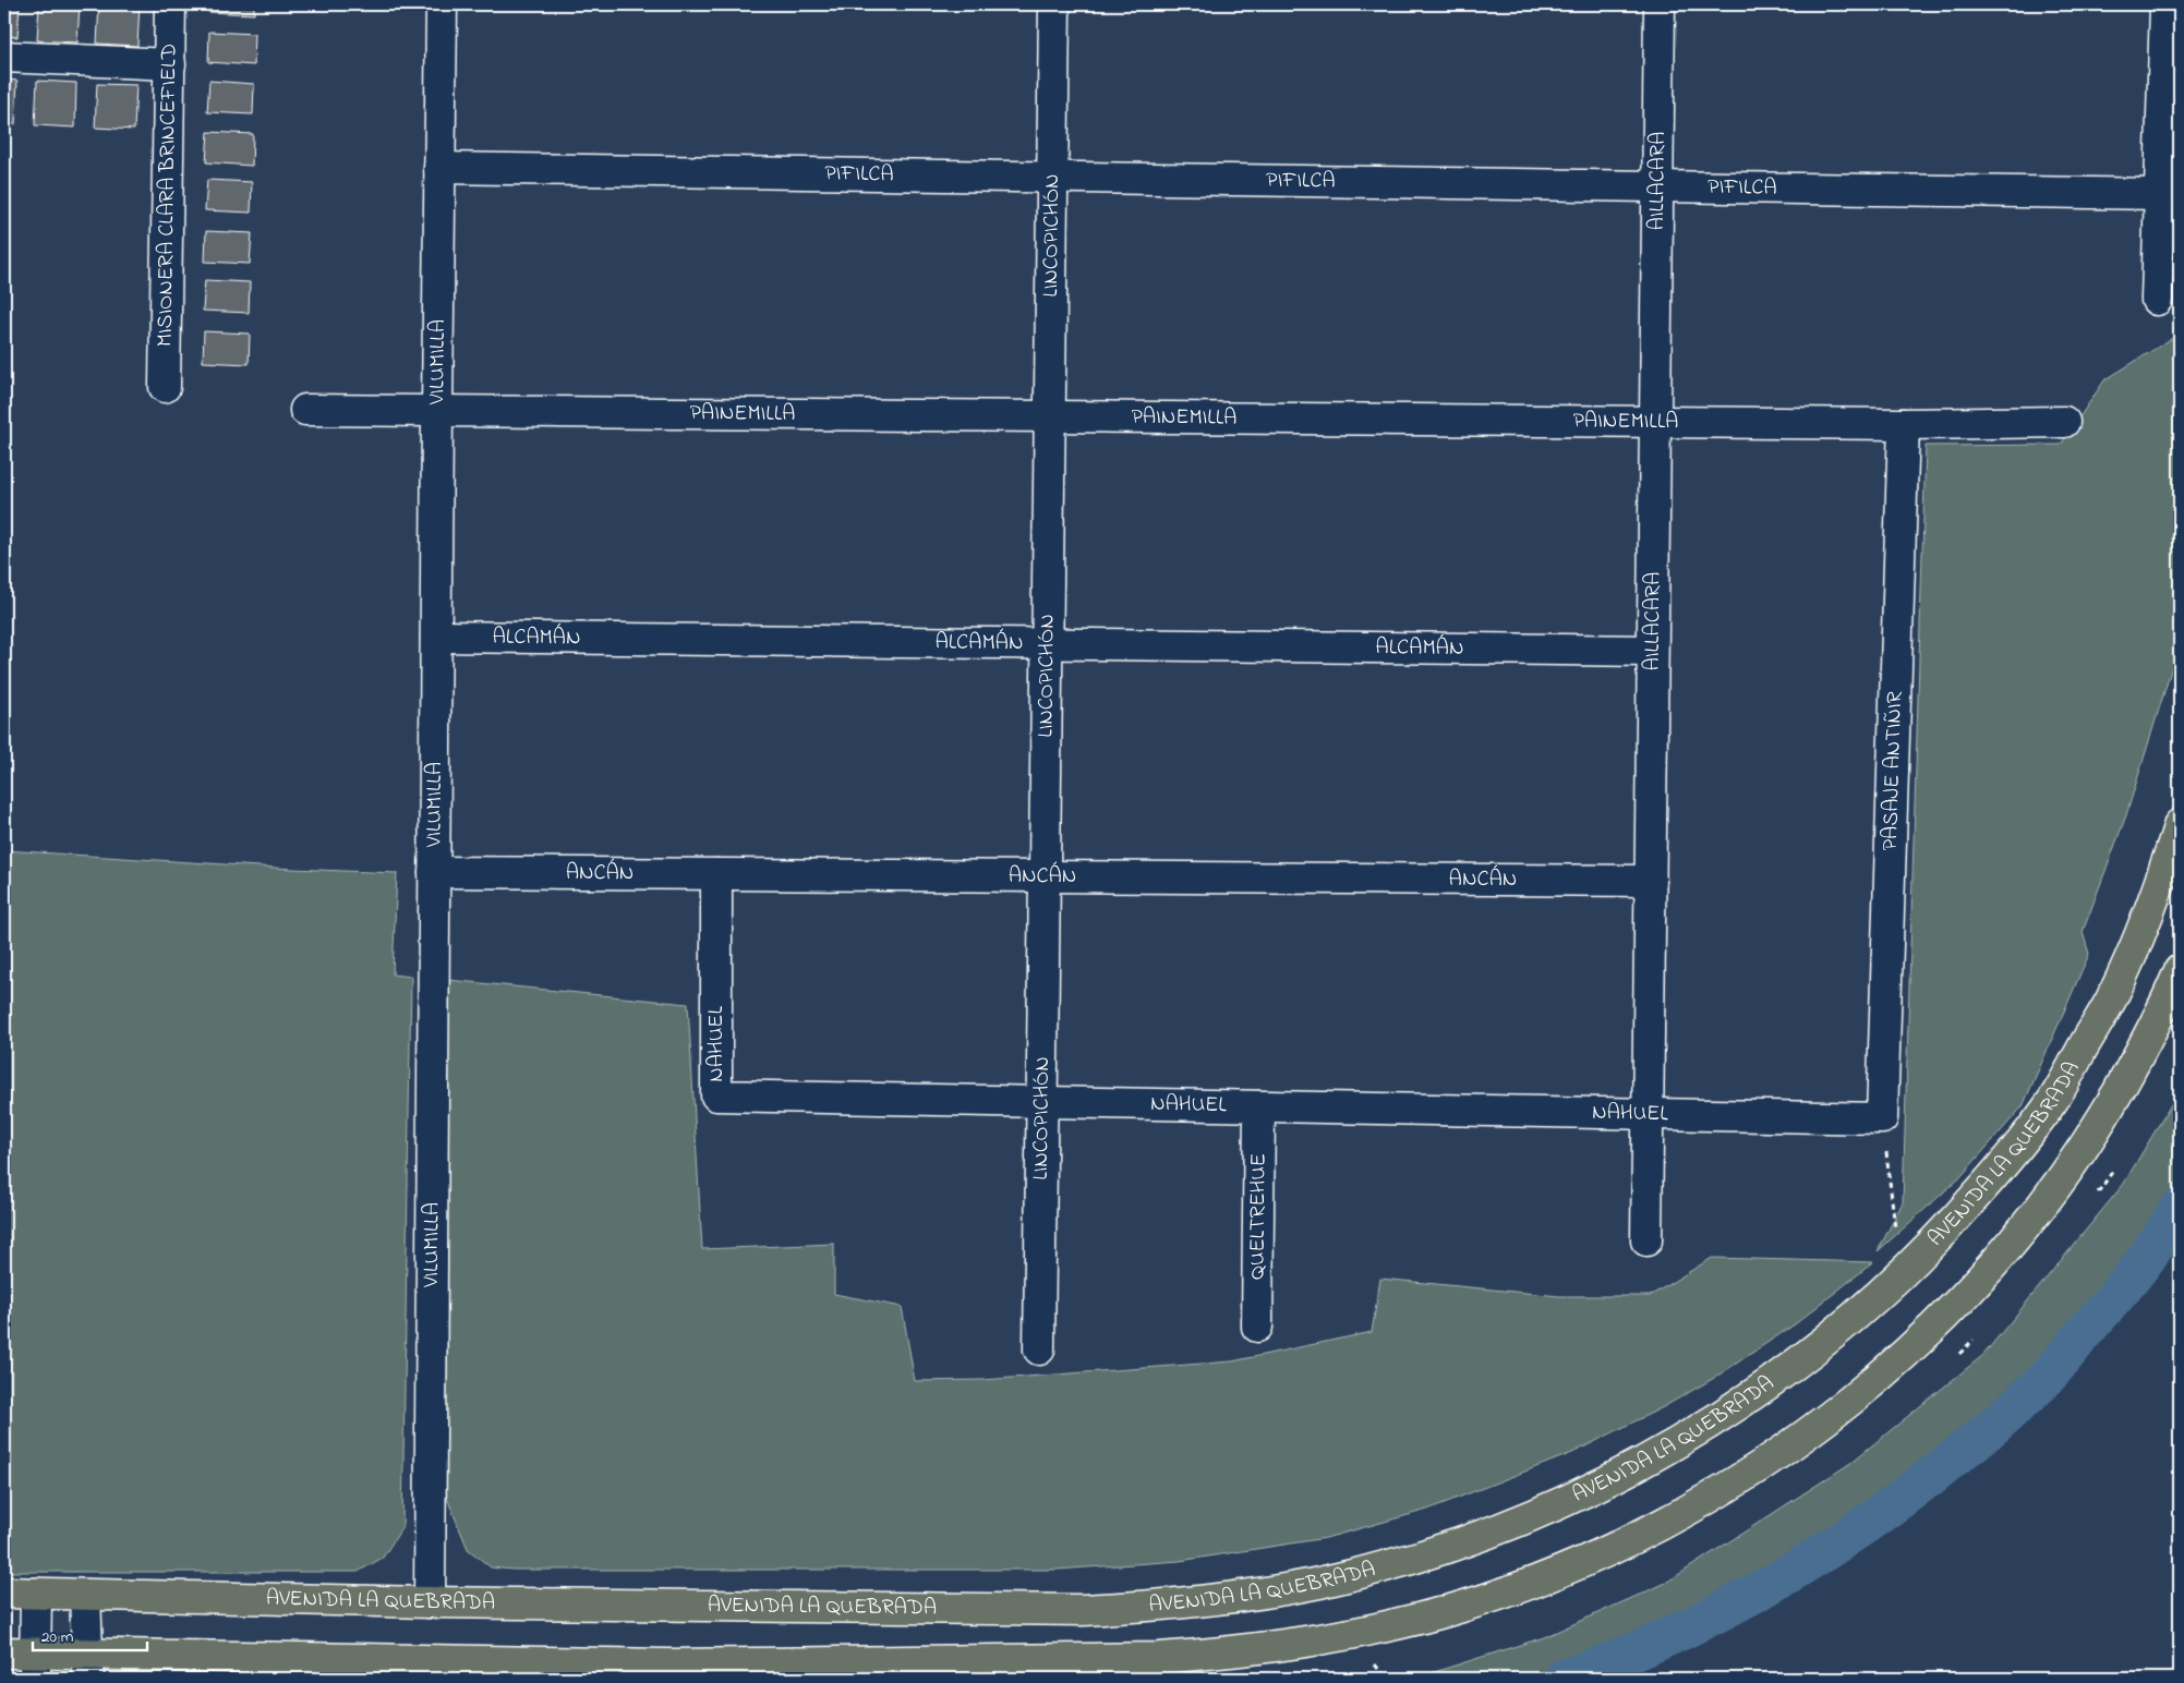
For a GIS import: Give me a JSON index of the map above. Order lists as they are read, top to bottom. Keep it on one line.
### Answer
{"streets":{"main road":["AVENIDA LA QUEBRADA"],"street":["PIFILCA","AILLACARA","MISIONERA CLARA BRINCEFIELD","LINCOPICHÓN","VILUMILLA","PAINEMILLA","ALCAMÁN","PASAJE ANTIÑIR","ANCÁN","NAHUEL","QUELTREHUE"]},"crossings":[["PIFILCA","AILLACARA"],["PIFILCA","LINCOPICHÓN"],["PIFILCA","VILUMILLA"],["AILLACARA","PAINEMILLA"],["AILLACARA","ALCAMÁN"],["AILLACARA","ANCÁN"],["AILLACARA","NAHUEL"],["LINCOPICHÓN","PAINEMILLA"],["LINCOPICHÓN","ALCAMÁN"],["LINCOPICHÓN","ANCÁN"],["LINCOPICHÓN","NAHUEL"],["VILUMILLA","PAINEMILLA"],["VILUMILLA","ALCAMÁN"],["VILUMILLA","ANCÁN"],["VILUMILLA","AVENIDA LA QUEBRADA"],["PAINEMILLA","PASAJE ANTIÑIR"],["PASAJE ANTIÑIR","NAHUEL"],["ANCÁN","NAHUEL"],["NAHUEL","QUELTREHUE"]],"scale_bar":"20 m"}
